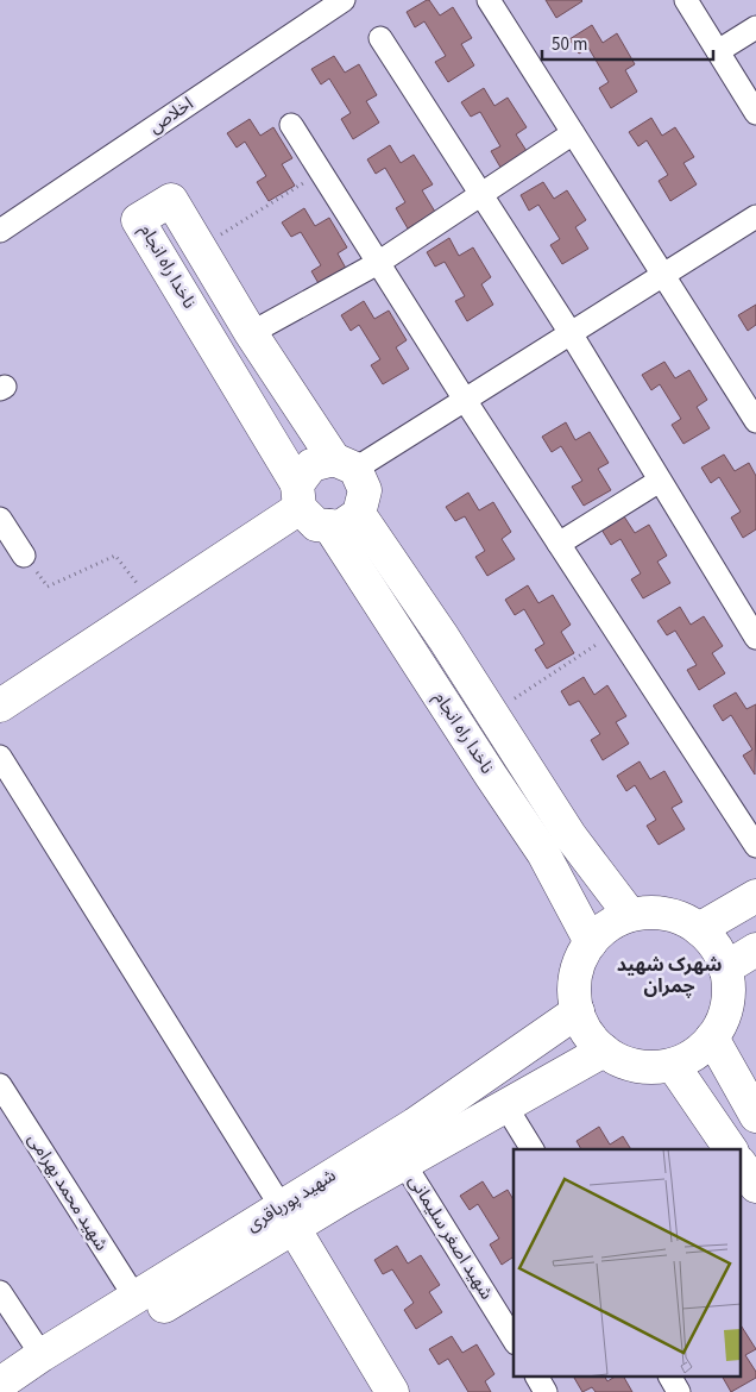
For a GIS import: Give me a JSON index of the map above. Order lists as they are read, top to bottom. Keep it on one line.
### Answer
{"streets":{"street":["اخلاص","ناخدا راه انجام","شهید محمد بهرامی","شهید پورباقری","شهید اصغر سلیمانی"]},"crossings":[["ناخدا راه انجام","شهید پورباقری"],["شهید محمد بهرامی","شهید پورباقری"],["شهید پورباقری","شهید اصغر سلیمانی"]],"districts":["شهرک شهید چمران"],"scale_bar":"50 m"}
